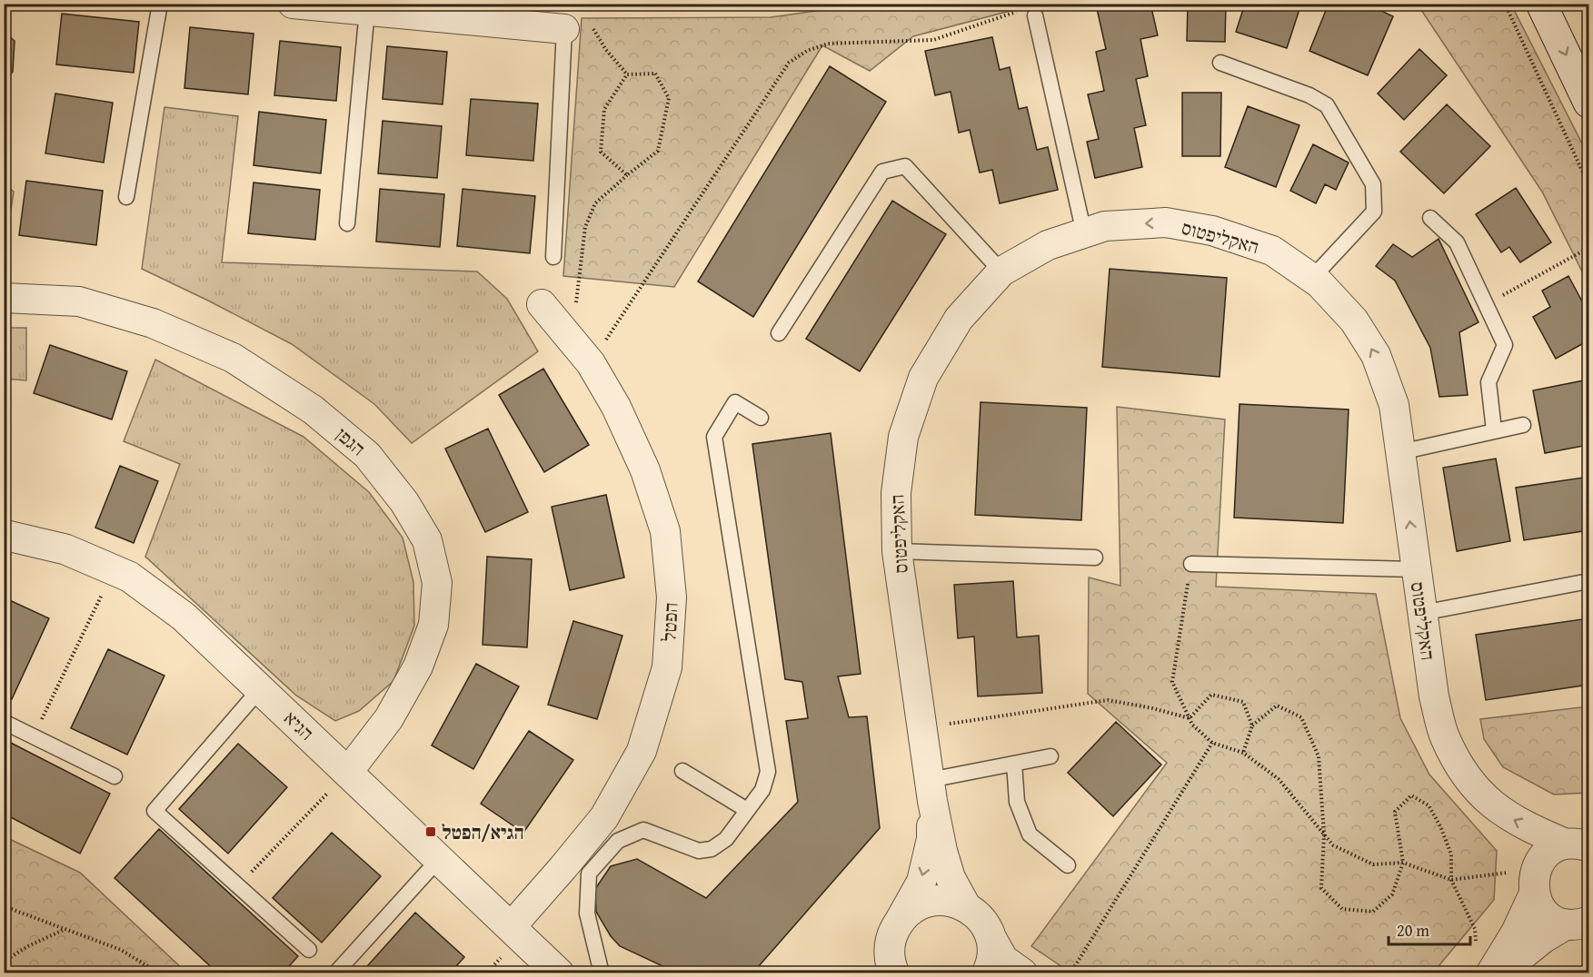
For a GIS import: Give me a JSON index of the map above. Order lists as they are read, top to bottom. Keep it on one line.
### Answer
{"streets":{"street":["האקליפטוס","הגפן","הפטל","הגיא"]},"crossings":[["הגפן","הגיא"],["הפטל","הגיא"]],"places":{"transit":["הגיא/הפטל"]},"scale_bar":"20 m"}
